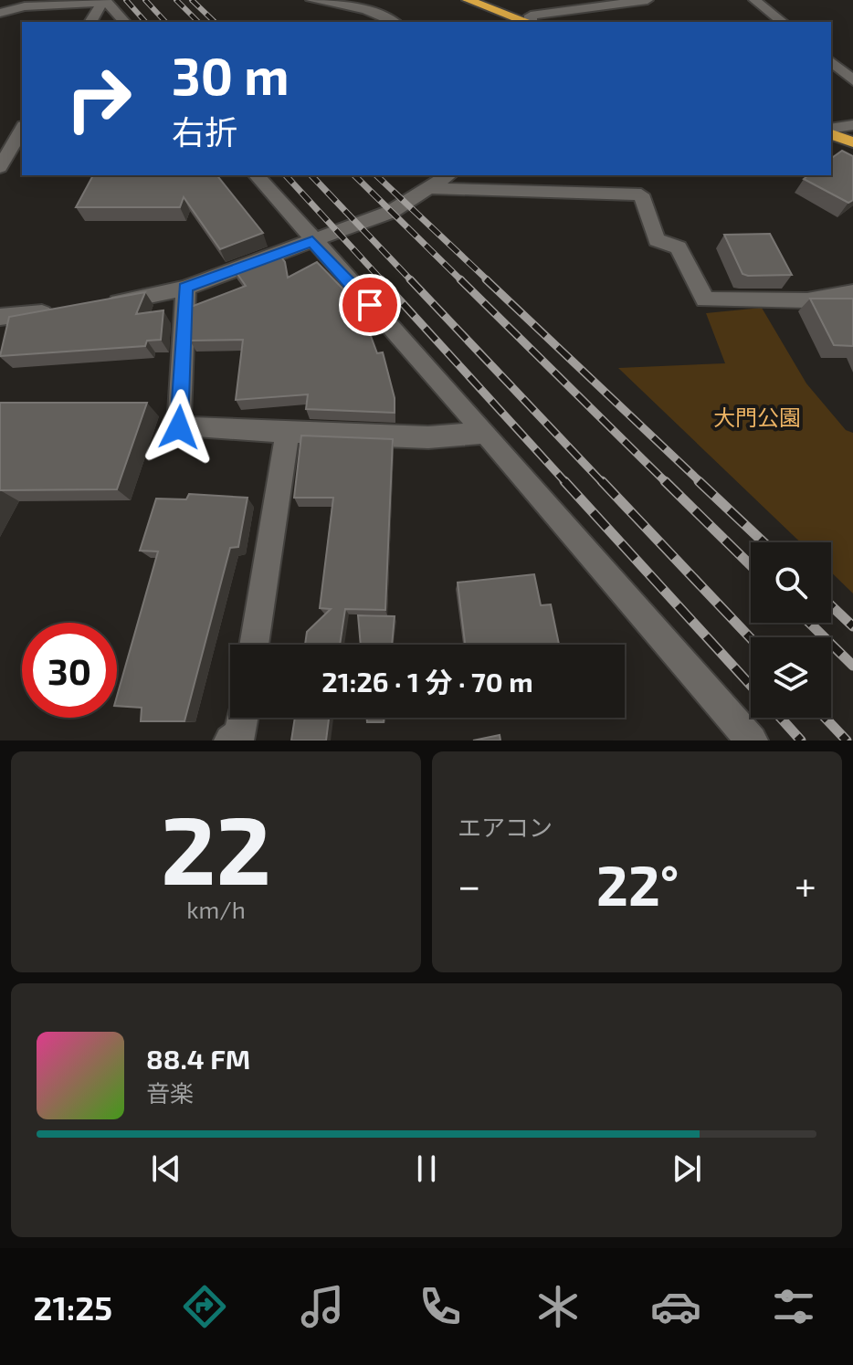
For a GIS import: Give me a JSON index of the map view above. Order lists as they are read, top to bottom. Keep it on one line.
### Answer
{"parks":["大門公園"],"page":{"turn":["30 m","右折"],"limit":"30","trip":"21:26 · 1 分 · 70 m","tile":[["22","km/h"],"エアコン"],"heat":["−","22°","+"],"song":["88.4 FM","音楽"],"tabs":"21:25"}}
